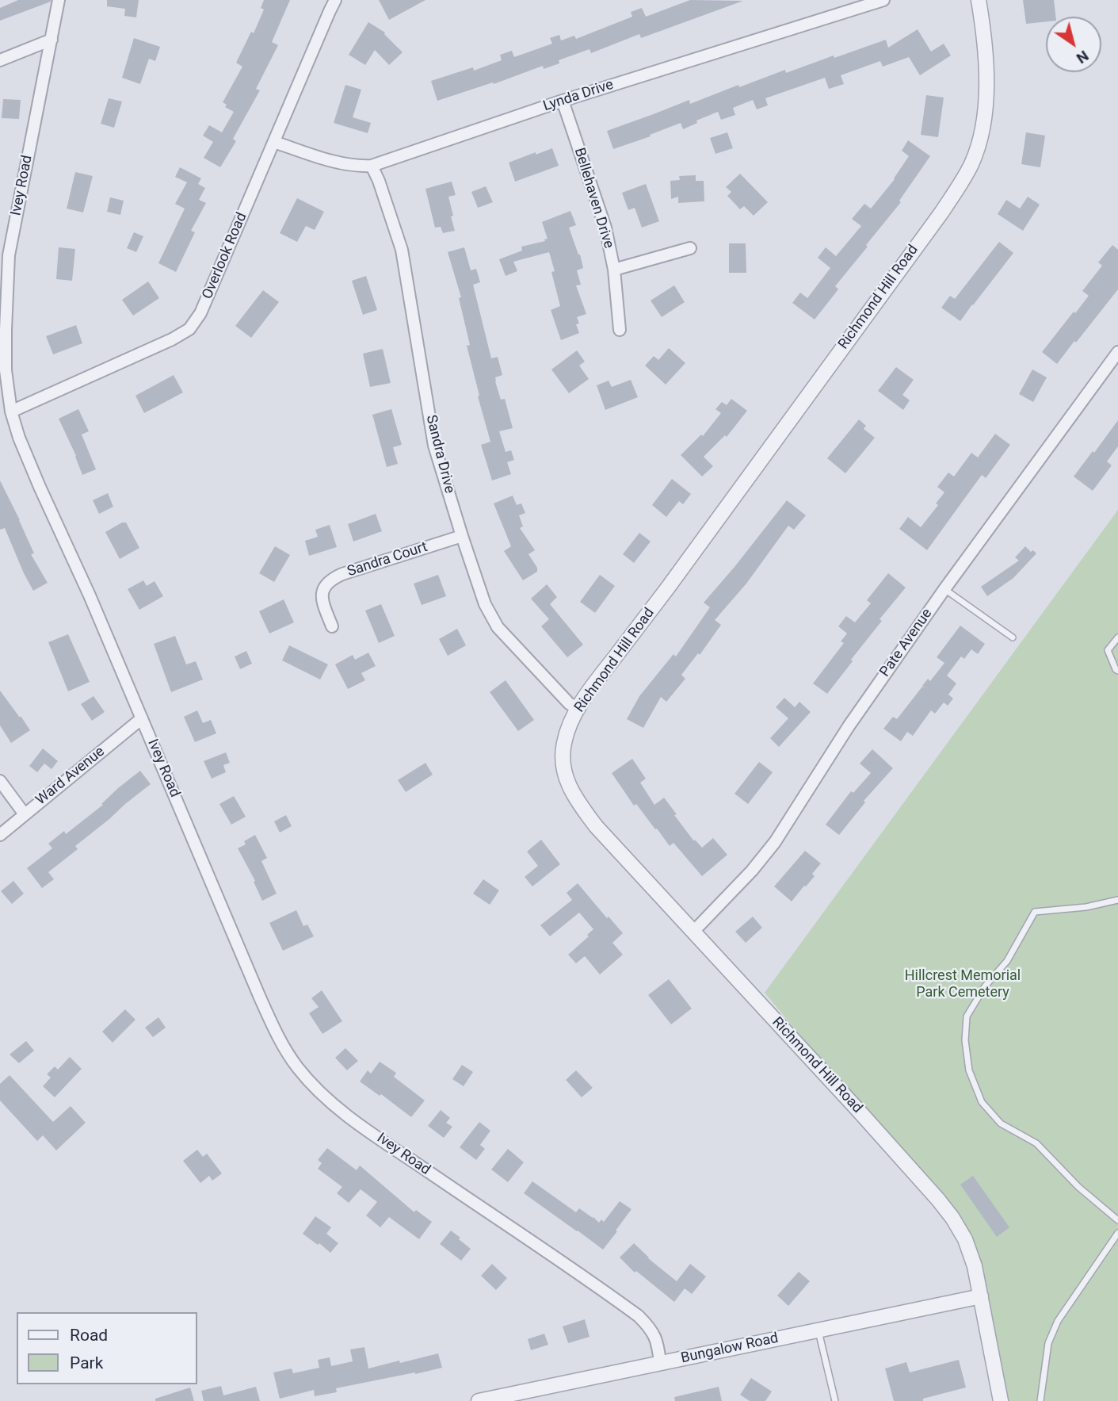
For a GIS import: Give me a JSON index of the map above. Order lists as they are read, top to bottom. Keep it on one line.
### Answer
{"streets":{"street":["Lynda Drive","Ivey Road","Bellehaven Drive","Overlook Road","Richmond Hill Road","Sandra Drive","Sandra Court","Pate Avenue","Ward Avenue","Bungalow Road"]},"crossings":[["Lynda Drive","Bellehaven Drive"],["Lynda Drive","Overlook Road"],["Lynda Drive","Sandra Drive"],["Ivey Road","Overlook Road"],["Ivey Road","Ward Avenue"],["Ivey Road","Bungalow Road"],["Richmond Hill Road","Sandra Drive"],["Richmond Hill Road","Pate Avenue"],["Richmond Hill Road","Bungalow Road"],["Sandra Drive","Sandra Court"]],"parks":["Hillcrest Memorial Park Cemetery"],"legend":["Road","Park"],"north":"bottom right"}
